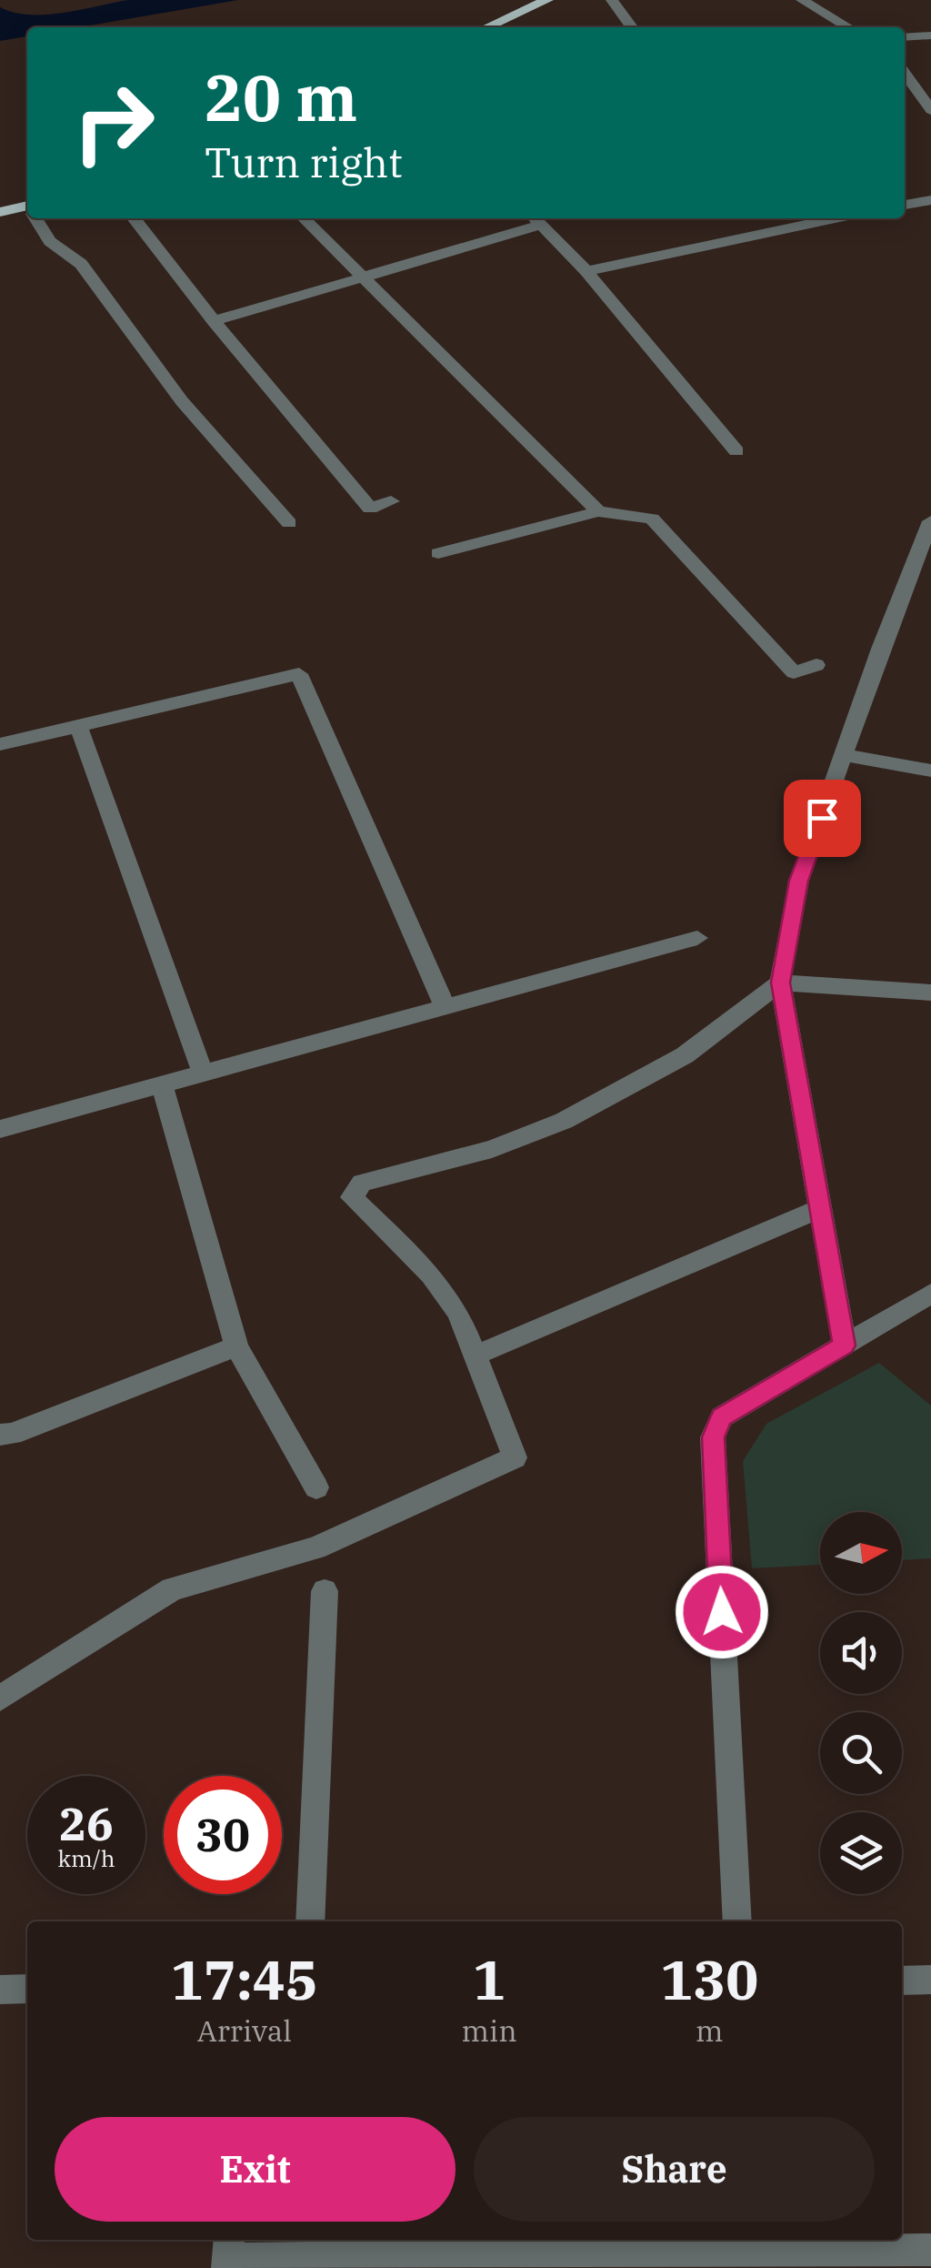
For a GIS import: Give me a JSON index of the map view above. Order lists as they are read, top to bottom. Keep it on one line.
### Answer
{"north":"right","page":{"turn":["20 m","Turn right"],"speed":"26 km/h","limit":"30","eta":["17:45","Arrival","1","min","130","m"],"buttons":["Exit","Share"]}}
